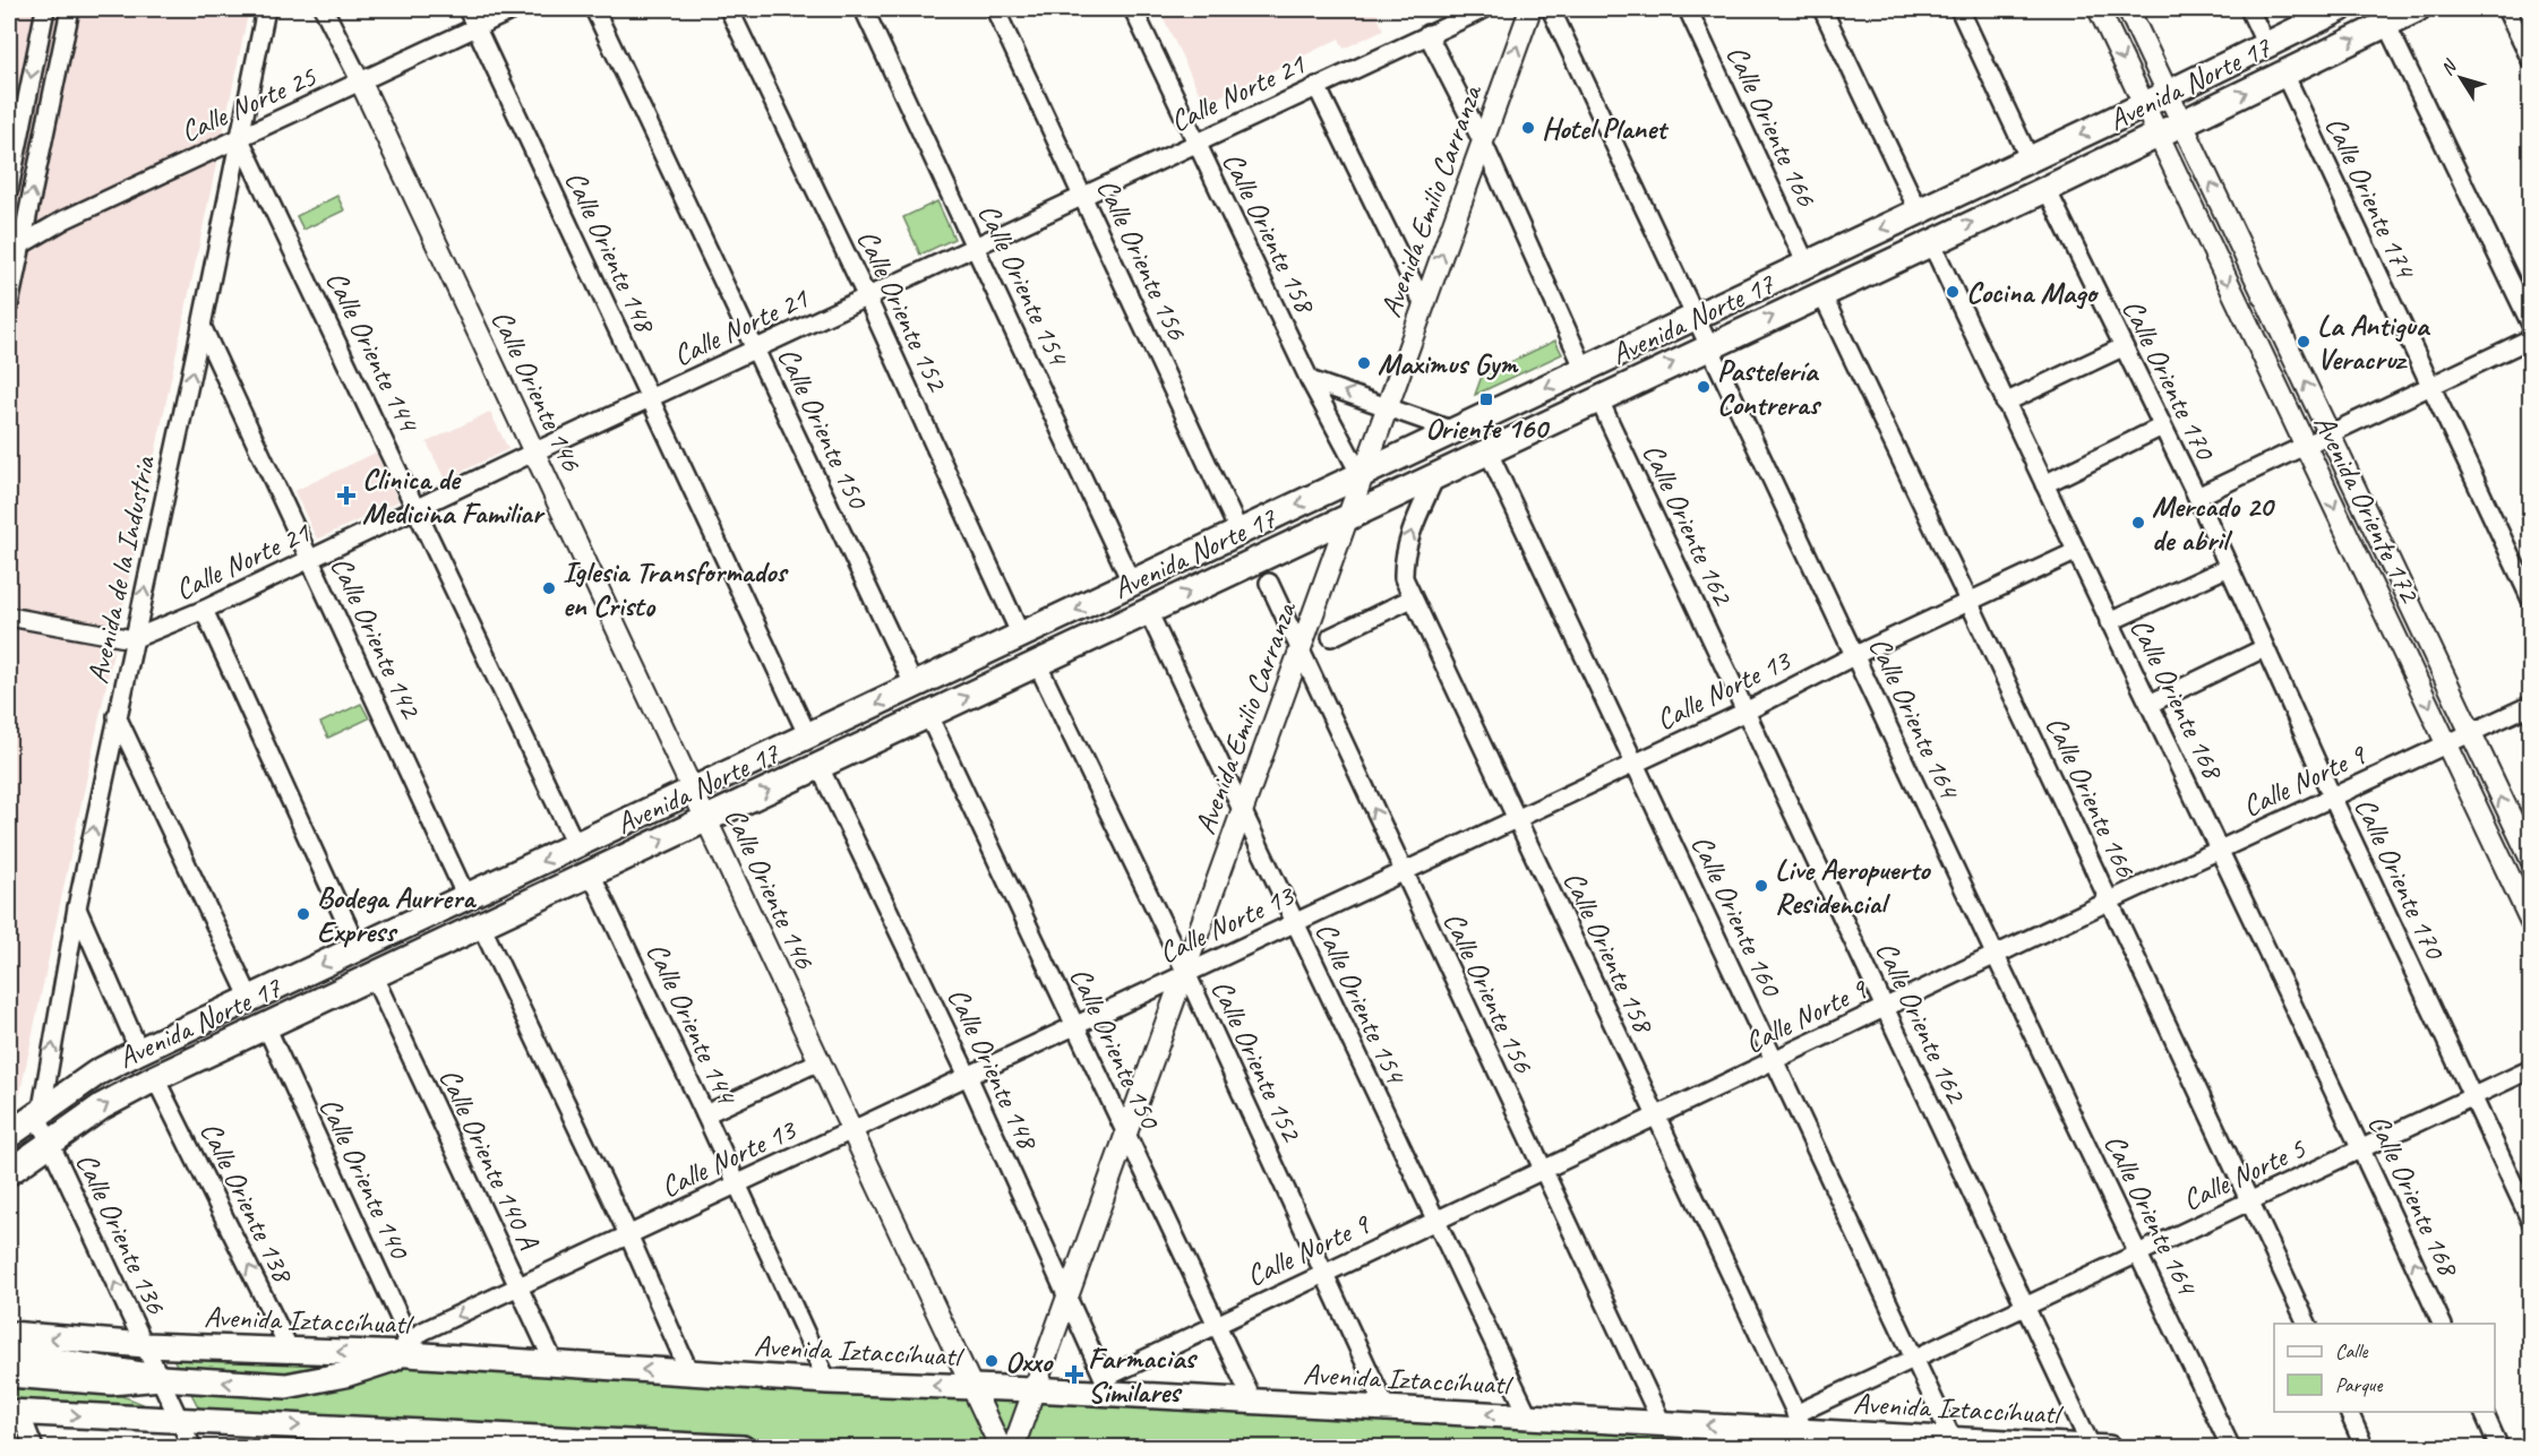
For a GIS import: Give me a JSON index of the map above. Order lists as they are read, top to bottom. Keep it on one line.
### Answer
{"streets":{"main road":["Avenida Norte 17","Avenida Iztaccíhuatl"],"street":["Calle Norte 21","Calle Norte 25","Calle Oriente 166","Calle Oriente 174","Avenida Emilio Carranza","Calle Oriente 158","Calle Oriente 148","Calle Oriente 156","Calle Oriente 154","Calle Oriente 152","Calle Oriente 144","Calle Oriente 170","Calle Oriente 146","Calle Oriente 150","Avenida Oriente 172","Calle Oriente 162","Avenida de la Industria","Calle Oriente 142","Calle Norte 13","Calle Oriente 168","Calle Oriente 164","Calle Norte 9","Calle Oriente 160","Calle Oriente 140 A","Calle Norte 5","Calle Oriente 140","Calle Oriente 138","Calle Oriente 136"]},"crossings":[["Avenida Norte 17","Calle Oriente 166"],["Avenida Norte 17","Calle Oriente 174"],["Avenida Norte 17","Avenida Emilio Carranza"],["Avenida Norte 17","Calle Oriente 158"],["Avenida Norte 17","Calle Oriente 148"],["Avenida Norte 17","Calle Oriente 156"],["Avenida Norte 17","Calle Oriente 154"],["Avenida Norte 17","Calle Oriente 152"],["Avenida Norte 17","Calle Oriente 144"],["Avenida Norte 17","Calle Oriente 170"],["Avenida Norte 17","Calle Oriente 146"],["Avenida Norte 17","Calle Oriente 150"],["Avenida Norte 17","Avenida Oriente 172"],["Avenida Norte 17","Calle Oriente 162"],["Avenida Norte 17","Avenida de la Industria"],["Avenida Norte 17","Calle Oriente 142"],["Avenida Norte 17","Calle Oriente 168"],["Avenida Norte 17","Calle Oriente 164"],["Avenida Norte 17","Calle Oriente 160"],["Avenida Norte 17","Calle Oriente 140 A"],["Avenida Norte 17","Calle Oriente 140"],["Avenida Norte 17","Calle Oriente 138"],["Avenida Norte 17","Calle Oriente 136"],["Calle Norte 21","Calle Oriente 158"],["Calle Norte 21","Calle Oriente 148"],["Calle Norte 21","Calle Oriente 156"],["Calle Norte 21","Calle Oriente 154"],["Calle Norte 21","Calle Oriente 152"],["Calle Norte 21","Calle Oriente 144"],["Calle Norte 21","Calle Oriente 146"],["Calle Norte 21","Calle Oriente 150"],["Calle Norte 21","Avenida de la Industria"],["Calle Norte 21","Calle Oriente 142"],["Calle Norte 25","Calle Oriente 148"],["Calle Norte 25","Calle Oriente 144"],["Calle Norte 25","Calle Oriente 146"],["Calle Norte 25","Avenida de la Industria"],["Calle Oriente 166","Calle Norte 13"],["Calle Oriente 166","Calle Norte 9"],["Calle Oriente 166","Calle Norte 5"],["Avenida Emilio Carranza","Calle Oriente 158"],["Avenida Emilio Carranza","Calle Oriente 148"],["Avenida Emilio Carranza","Calle Oriente 156"],["Avenida Emilio Carranza","Calle Oriente 154"],["Avenida Emilio Carranza","Calle Oriente 152"],["Avenida Emilio Carranza","Calle Oriente 150"],["Avenida Emilio Carranza","Calle Norte 13"],["Avenida Emilio Carranza","Avenida Iztaccíhuatl"],["Calle Oriente 158","Calle Norte 13"],["Calle Oriente 158","Calle Norte 9"],["Calle Oriente 158","Calle Norte 5"],["Calle Oriente 158","Avenida Iztaccíhuatl"],["Calle Oriente 148","Calle Norte 13"],["Calle Oriente 148","Calle Norte 9"],["Calle Oriente 148","Avenida Iztaccíhuatl"],["Calle Oriente 156","Calle Norte 13"],["Calle Oriente 156","Calle Norte 9"],["Calle Oriente 156","Avenida Iztaccíhuatl"],["Calle Oriente 154","Calle Norte 13"],["Calle Oriente 154","Calle Norte 9"],["Calle Oriente 154","Avenida Iztaccíhuatl"],["Calle Oriente 152","Calle Norte 13"],["Calle Oriente 152","Calle Norte 9"],["Calle Oriente 152","Avenida Iztaccíhuatl"],["Calle Oriente 144","Avenida de la Industria"],["Calle Oriente 144","Calle Norte 13"],["Calle Oriente 144","Avenida Iztaccíhuatl"],["Calle Oriente 170","Calle Norte 9"],["Calle Oriente 170","Calle Norte 5"],["Calle Oriente 146","Calle Norte 13"],["Calle Oriente 146","Avenida Iztaccíhuatl"],["Calle Oriente 150","Calle Norte 13"],["Calle Oriente 150","Calle Norte 9"],["Calle Oriente 150","Avenida Iztaccíhuatl"],["Avenida Oriente 172","Calle Norte 9"],["Calle Oriente 162","Calle Norte 13"],["Calle Oriente 162","Calle Norte 9"],["Calle Oriente 162","Calle Norte 5"],["Calle Oriente 162","Avenida Iztaccíhuatl"],["Avenida de la Industria","Calle Oriente 142"],["Avenida de la Industria","Calle Oriente 136"],["Calle Norte 13","Calle Oriente 168"],["Calle Norte 13","Calle Oriente 164"],["Calle Norte 13","Calle Oriente 160"],["Calle Norte 13","Calle Oriente 140 A"],["Calle Norte 13","Calle Oriente 140"],["Calle Norte 13","Avenida Iztaccíhuatl"],["Calle Oriente 168","Calle Norte 9"],["Calle Oriente 168","Calle Norte 5"],["Calle Oriente 164","Calle Norte 9"],["Calle Oriente 164","Calle Norte 5"],["Calle Norte 9","Calle Oriente 160"],["Calle Norte 9","Avenida Iztaccíhuatl"],["Calle Oriente 160","Calle Norte 5"],["Calle Oriente 160","Avenida Iztaccíhuatl"],["Calle Oriente 140 A","Avenida Iztaccíhuatl"],["Calle Norte 5","Avenida Iztaccíhuatl"],["Calle Oriente 140","Avenida Iztaccíhuatl"],["Calle Oriente 138","Avenida Iztaccíhuatl"],["Calle Oriente 136","Avenida Iztaccíhuatl"]],"one_way":["Avenida de la Industria","Calle Oriente 138","Calle Oriente 136"],"places":{"other":["Hotel Planet","Cocina Mago","La Antigua Veracruz","Maximus Gym","Pastelería Contreras","Mercado 20 de abril","Iglesia Transformados en Cristo","Live Aeropuerto Residencial","Bodega Aurrera Express","Oxxo"],"transit":["Oriente 160"],"health":["Clinica de Medicina Familiar","Farmacias Similares"]},"legend":["Calle","Parque"],"north":"top left"}
